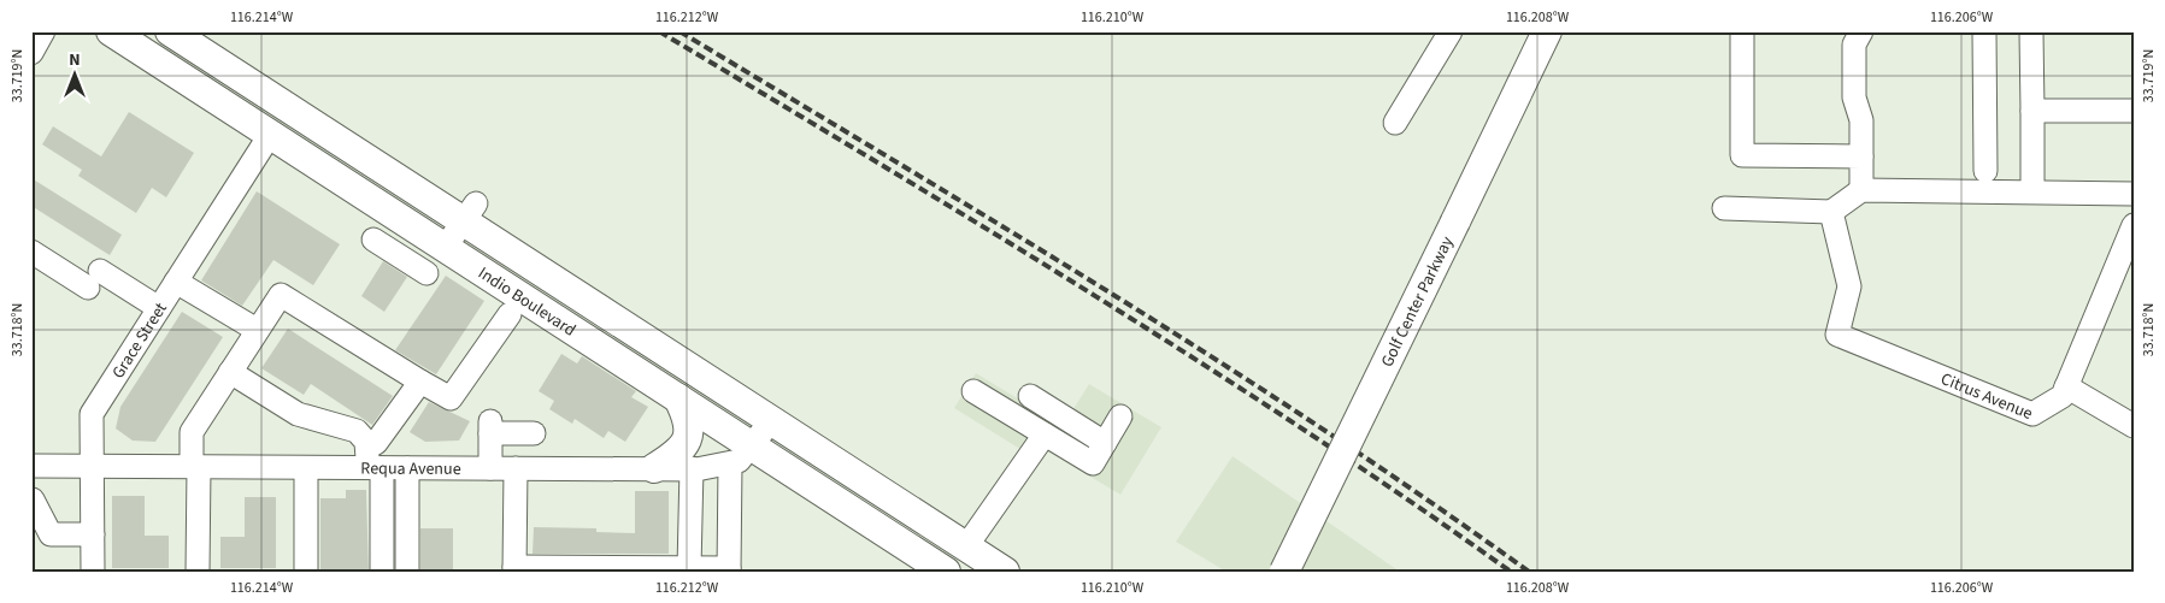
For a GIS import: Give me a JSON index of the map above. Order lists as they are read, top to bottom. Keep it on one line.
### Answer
{"streets":{"main road":["Indio Boulevard","Golf Center Parkway"],"street":["Grace Street","Citrus Avenue","Requa Avenue"]},"crossings":[["Indio Boulevard","Grace Street"],["Indio Boulevard","Requa Avenue"],["Grace Street","Requa Avenue"]],"north":"top","coordinates":["116.214°W","116.212°W","116.210°W","116.208°W","116.206°W","33.719°N","33.718°N"]}
